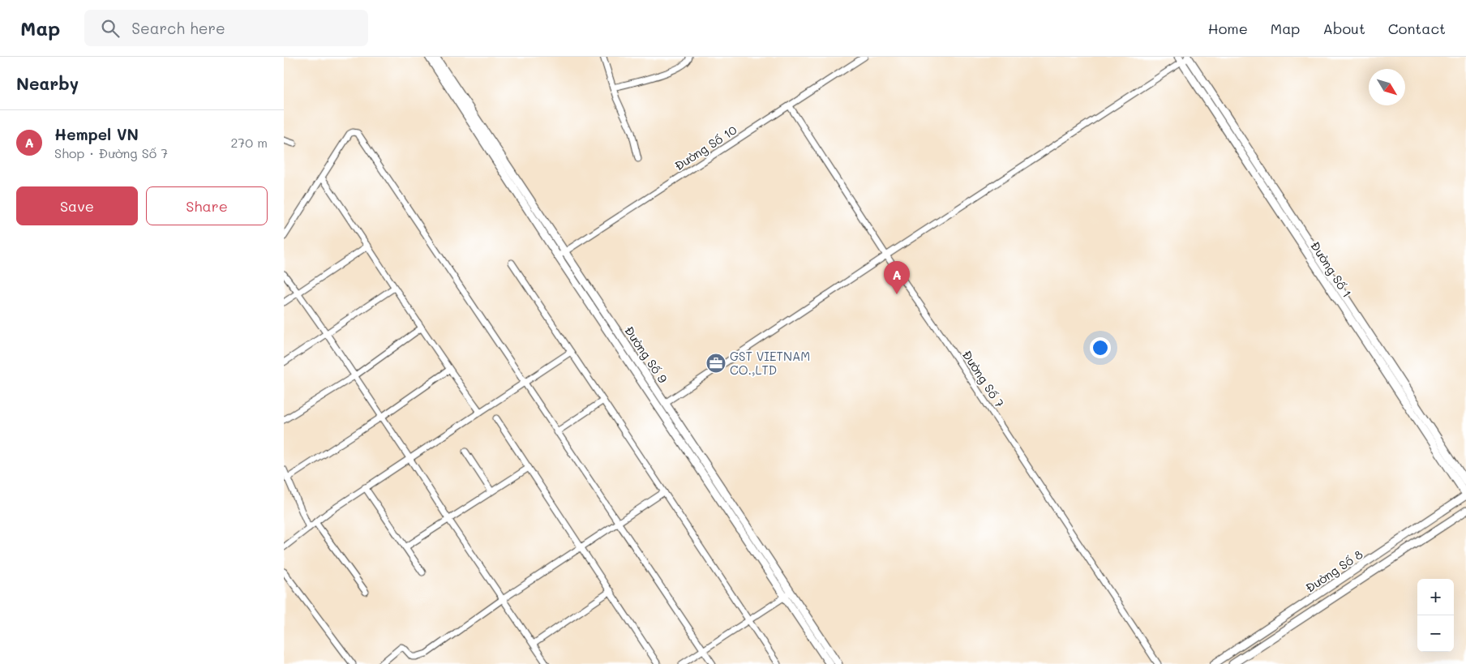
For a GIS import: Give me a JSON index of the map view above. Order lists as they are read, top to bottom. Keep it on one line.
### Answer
{"streets":{"street":["Đường Số 10","Đường Số 1","Đường Số 9","Đường Số 7","Đường Số 8"]},"crossings":[["Đường Số 10","Đường Số 9"],["Đường Số 10","Đường Số 7"],["Đường Số 1","Đường Số 8"]],"places":{"office":["GST VIETNAM CO.,LTD"]},"north":"bottom right","page":{"header":"Map","search":"Search here","nav":["Home","Map","About","Contact"],"heading":"Nearby","list":[{"mark":"A","name":"Hempel VN","note":"Shop · Đường Số 7","value":"270 m"}],"buttons":["Save","Share"],"pins":"A","map_buttons":["+","−"]}}
